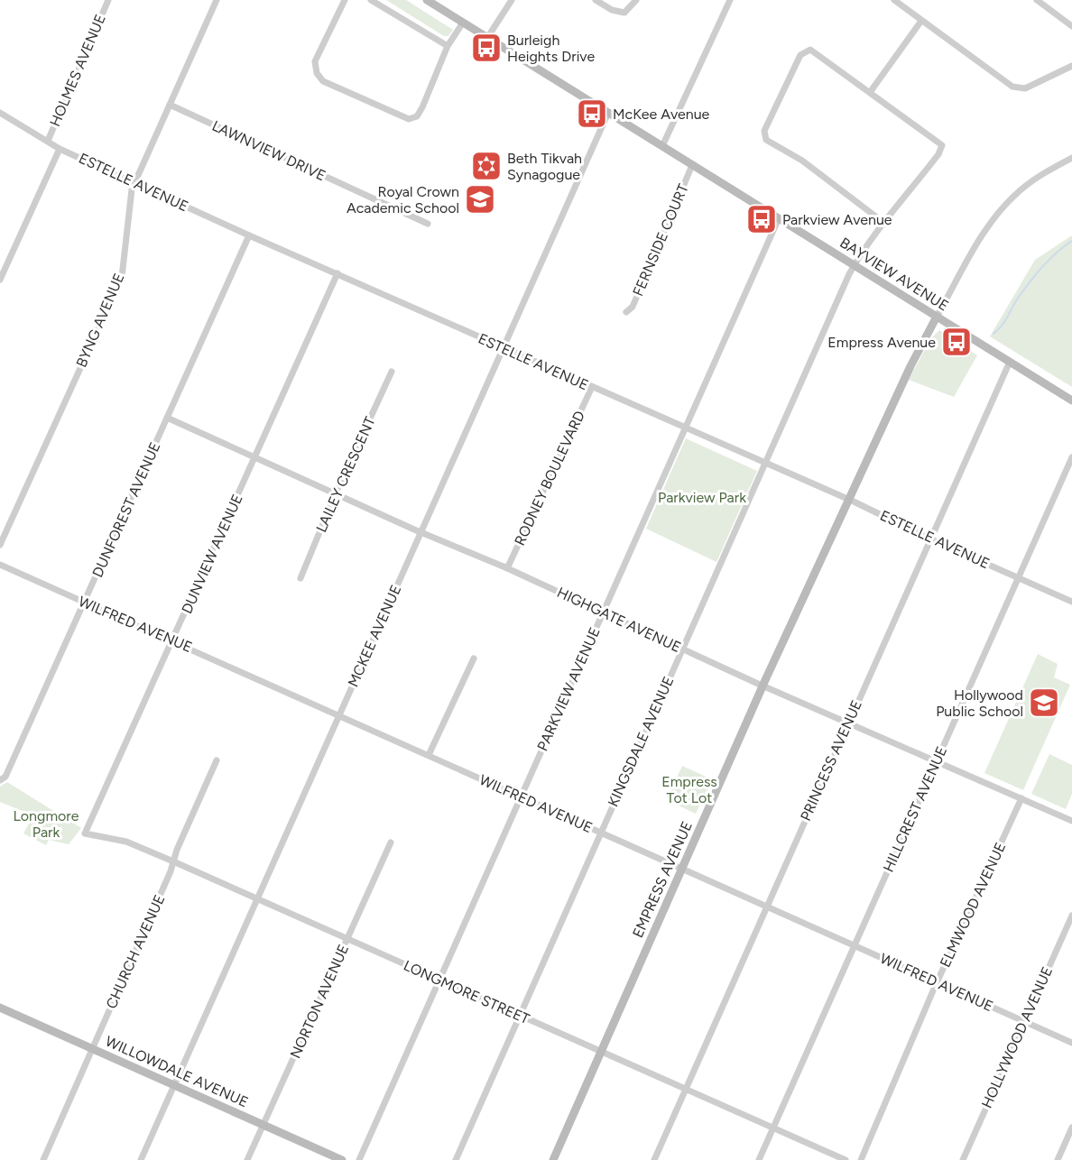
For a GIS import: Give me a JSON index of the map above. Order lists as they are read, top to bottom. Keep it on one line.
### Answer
{"streets":{"street":["HOLMES AVENUE","LAWNVIEW DRIVE","ESTELLE AVENUE","FERNSIDE COURT","BAYVIEW AVENUE","BYNG AVENUE","LAILEY CRESCENT","RODNEY BOULEVARD","DUNFOREST AVENUE","DUNVIEW AVENUE","HIGHGATE AVENUE","WILFRED AVENUE","MCKEE AVENUE","PARKVIEW AVENUE","KINGSDALE AVENUE","PRINCESS AVENUE","HILLCREST AVENUE","EMPRESS AVENUE","ELMWOOD AVENUE","CHURCH AVENUE","LONGMORE STREET","NORTON AVENUE","HOLLYWOOD AVENUE","WILLOWDALE AVENUE"]},"crossings":[["HOLMES AVENUE","ESTELLE AVENUE"],["LAWNVIEW DRIVE","BYNG AVENUE"],["ESTELLE AVENUE","BYNG AVENUE"],["ESTELLE AVENUE","RODNEY BOULEVARD"],["ESTELLE AVENUE","DUNFOREST AVENUE"],["ESTELLE AVENUE","DUNVIEW AVENUE"],["ESTELLE AVENUE","MCKEE AVENUE"],["ESTELLE AVENUE","PARKVIEW AVENUE"],["ESTELLE AVENUE","KINGSDALE AVENUE"],["ESTELLE AVENUE","PRINCESS AVENUE"],["ESTELLE AVENUE","HILLCREST AVENUE"],["ESTELLE AVENUE","EMPRESS AVENUE"],["FERNSIDE COURT","BAYVIEW AVENUE"],["BAYVIEW AVENUE","MCKEE AVENUE"],["BAYVIEW AVENUE","PARKVIEW AVENUE"],["BAYVIEW AVENUE","KINGSDALE AVENUE"],["BAYVIEW AVENUE","PRINCESS AVENUE"],["BAYVIEW AVENUE","EMPRESS AVENUE"],["LAILEY CRESCENT","HIGHGATE AVENUE"],["RODNEY BOULEVARD","HIGHGATE AVENUE"],["DUNFOREST AVENUE","HIGHGATE AVENUE"],["DUNFOREST AVENUE","WILFRED AVENUE"],["DUNVIEW AVENUE","HIGHGATE AVENUE"],["DUNVIEW AVENUE","WILFRED AVENUE"],["DUNVIEW AVENUE","LONGMORE STREET"],["HIGHGATE AVENUE","MCKEE AVENUE"],["HIGHGATE AVENUE","PARKVIEW AVENUE"],["HIGHGATE AVENUE","KINGSDALE AVENUE"],["HIGHGATE AVENUE","PRINCESS AVENUE"],["HIGHGATE AVENUE","HILLCREST AVENUE"],["HIGHGATE AVENUE","EMPRESS AVENUE"],["HIGHGATE AVENUE","ELMWOOD AVENUE"],["WILFRED AVENUE","MCKEE AVENUE"],["WILFRED AVENUE","PARKVIEW AVENUE"],["WILFRED AVENUE","KINGSDALE AVENUE"],["WILFRED AVENUE","PRINCESS AVENUE"],["WILFRED AVENUE","HILLCREST AVENUE"],["WILFRED AVENUE","EMPRESS AVENUE"],["WILFRED AVENUE","ELMWOOD AVENUE"],["WILFRED AVENUE","HOLLYWOOD AVENUE"],["MCKEE AVENUE","LONGMORE STREET"],["MCKEE AVENUE","WILLOWDALE AVENUE"],["PARKVIEW AVENUE","LONGMORE STREET"],["KINGSDALE AVENUE","LONGMORE STREET"],["PRINCESS AVENUE","LONGMORE STREET"],["HILLCREST AVENUE","LONGMORE STREET"],["EMPRESS AVENUE","LONGMORE STREET"],["CHURCH AVENUE","LONGMORE STREET"],["CHURCH AVENUE","WILLOWDALE AVENUE"],["LONGMORE STREET","NORTON AVENUE"],["NORTON AVENUE","WILLOWDALE AVENUE"]],"parks":["Parkview Park","Empress Tot Lot","Longmore Park"],"places":{"bus stop":["Burleigh Heights Drive","McKee Avenue","Parkview Avenue","Empress Avenue"],"synagogue":["Beth Tikvah Synagogue"],"school or university":["Royal Crown Academic School","Hollywood Public School"]}}
